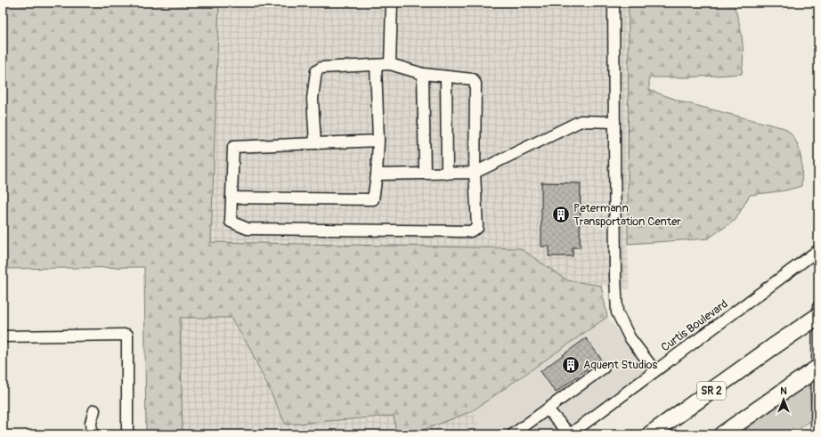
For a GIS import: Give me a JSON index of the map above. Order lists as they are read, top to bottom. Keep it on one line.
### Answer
{"streets":{"highway":["SR 2"],"street":["Curtis Boulevard"]},"places":{"building":["Petermann Transportation Center","Aquent Studios"]},"north":"top"}
